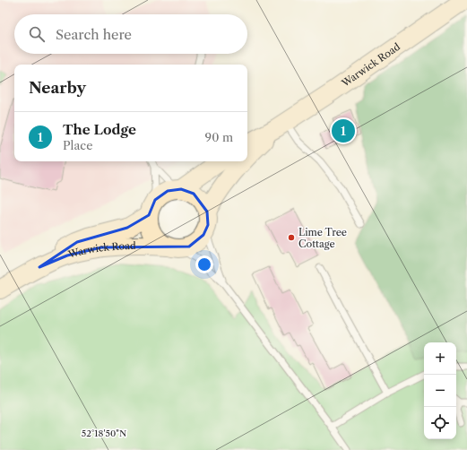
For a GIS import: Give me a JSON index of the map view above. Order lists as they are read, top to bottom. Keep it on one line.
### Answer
{"streets":{"street":["Warwick Road"]},"places":["Lime Tree Cottage"],"page":{"search":"Search here","heading":"Nearby","list":[{"mark":"1","name":"The Lodge","note":"Place","value":"90 m"}],"pins":"1","map_buttons":["+","−"]},"coordinates":["52°18'50\"N"]}
